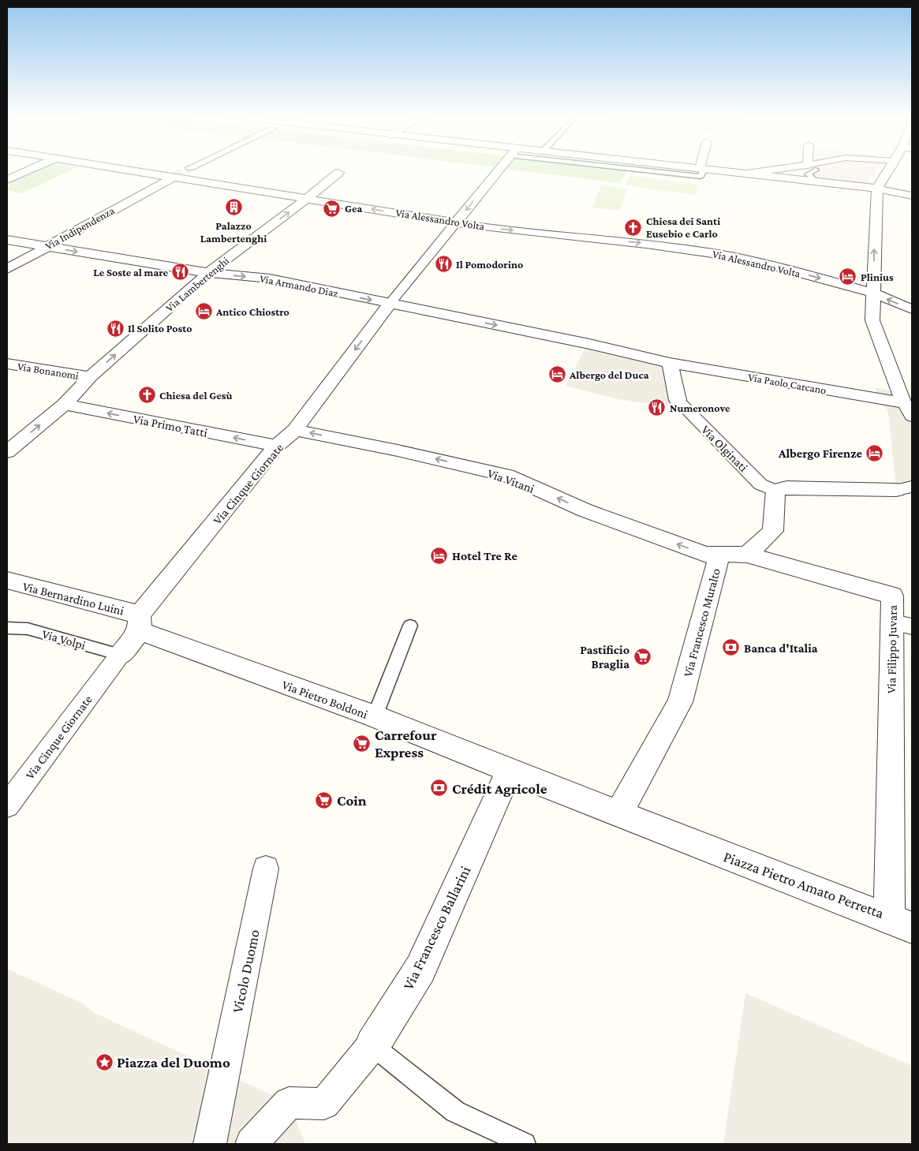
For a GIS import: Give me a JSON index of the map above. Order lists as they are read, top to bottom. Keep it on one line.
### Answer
{"streets":{"street":["Via Alessandro Volta","Via Indipendenza","Via Lambertenghi","Via Armando Diaz","Via Bonanomi","Via Paolo Carcano","Via Primo Tatti","Via Olginati","Via Vitani","Via Cinque Giornate","Via Bernardino Luini","Via Francesco Muralto","Via Filippo Juvara","Via Pietro Boldoni","Piazza Pietro Amato Perretta","Via Francesco Ballarini","Vicolo Duomo"],"lane":["Via Volpi"]},"crossings":[["Via Alessandro Volta","Via Indipendenza"],["Via Alessandro Volta","Via Lambertenghi"],["Via Alessandro Volta","Via Cinque Giornate"],["Via Indipendenza","Via Armando Diaz"],["Via Lambertenghi","Via Armando Diaz"],["Via Lambertenghi","Via Bonanomi"],["Via Lambertenghi","Via Primo Tatti"],["Via Armando Diaz","Via Paolo Carcano"],["Via Armando Diaz","Via Cinque Giornate"],["Via Primo Tatti","Via Cinque Giornate"],["Via Vitani","Via Cinque Giornate"],["Via Vitani","Via Francesco Muralto"],["Via Cinque Giornate","Via Bernardino Luini"],["Via Cinque Giornate","Via Volpi"],["Via Cinque Giornate","Via Pietro Boldoni"],["Via Bernardino Luini","Via Pietro Boldoni"],["Via Francesco Muralto","Via Filippo Juvara"],["Via Francesco Muralto","Piazza Pietro Amato Perretta"],["Via Filippo Juvara","Piazza Pietro Amato Perretta"],["Via Pietro Boldoni","Piazza Pietro Amato Perretta"],["Via Pietro Boldoni","Via Francesco Ballarini"],["Piazza Pietro Amato Perretta","Via Francesco Ballarini"]],"one_way":["Via Lambertenghi","Via Armando Diaz","Via Primo Tatti","Via Vitani"],"places":{"building":["Palazzo Lambertenghi"],"supermarket":["Gea","Pastificio Braglia","Carrefour Express","Coin"],"church":["Chiesa dei Santi Eusebio e Carlo","Chiesa del Gesù"],"restaurant":["Il Pomodorino","Le Soste al mare","Il Solito Posto","Numeronove"],"hotel":["Plinius","Antico Chiostro","Albergo del Duca","Albergo Firenze","Hotel Tre Re"],"bank":["Banca d'Italia","Crédit Agricole"],"place":["Piazza del Duomo"]}}
